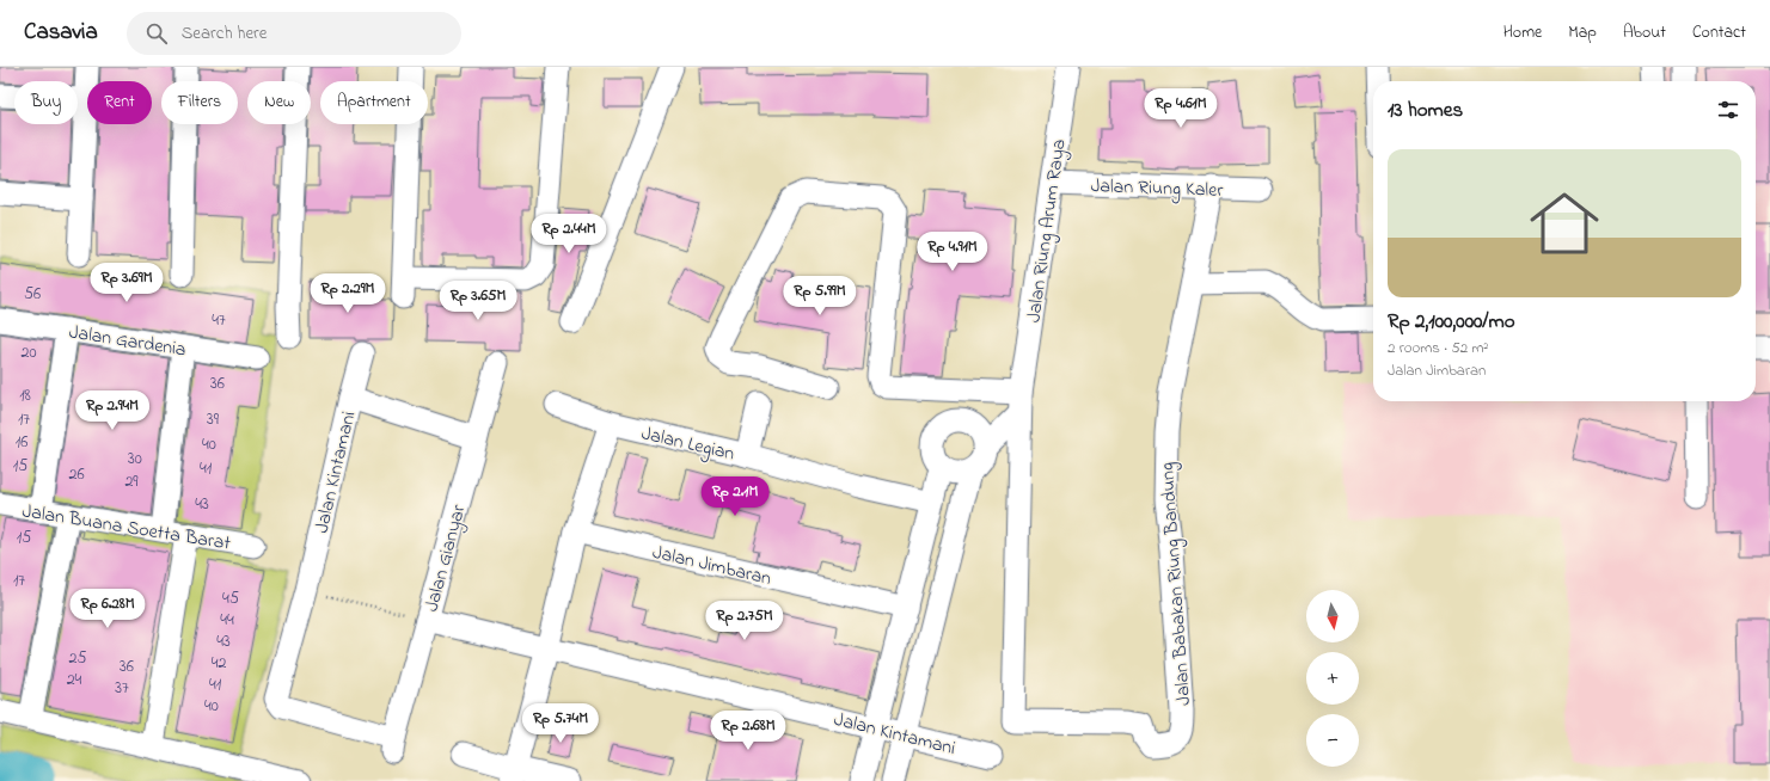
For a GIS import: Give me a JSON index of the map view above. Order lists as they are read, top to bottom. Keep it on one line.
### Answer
{"streets":{"street":["Jalan Riung Kaler","Jalan Riung Arum Raya","Jalan Gardenia","Jalan Legian","Jalan Kintamani","Jalan Buana Soetta Barat","Jalan Gianyar","Jalan Jimbaran","Jalan Babakan Riung Bandung"]},"crossings":[["Jalan Riung Kaler","Jalan Riung Arum Raya"],["Jalan Riung Kaler","Jalan Babakan Riung Bandung"],["Jalan Riung Arum Raya","Jalan Babakan Riung Bandung"],["Jalan Kintamani","Jalan Gianyar"]],"house_numbers":["56","47","20","36","18","17","39","16","40","30","15","41","26","29","43","15","17","45","44","43","25","42","36","24","41","37","40"],"north":"bottom","page":{"header":"Casavia","search":"Search here","nav":["Home","Map","About","Contact"],"chip":["Buy","Rent","Filters","New","Apartment"],"heading":"13 homes","price":["Rp 4.61M","Rp 2.44M","Rp 4.91M","Rp 3.69M","Rp 2.29M","Rp 5.99M","Rp 3.65M","Rp 2.94M","Rp 2.1M","Rp 6.28M","Rp 2.75M","Rp 5.74M","Rp 2.68M"],"list":[{"name":"Rp 2,100,000/mo","note":"2 rooms · 52 m² · Jalan Jimbaran"}],"map_buttons":["+","−"]}}
